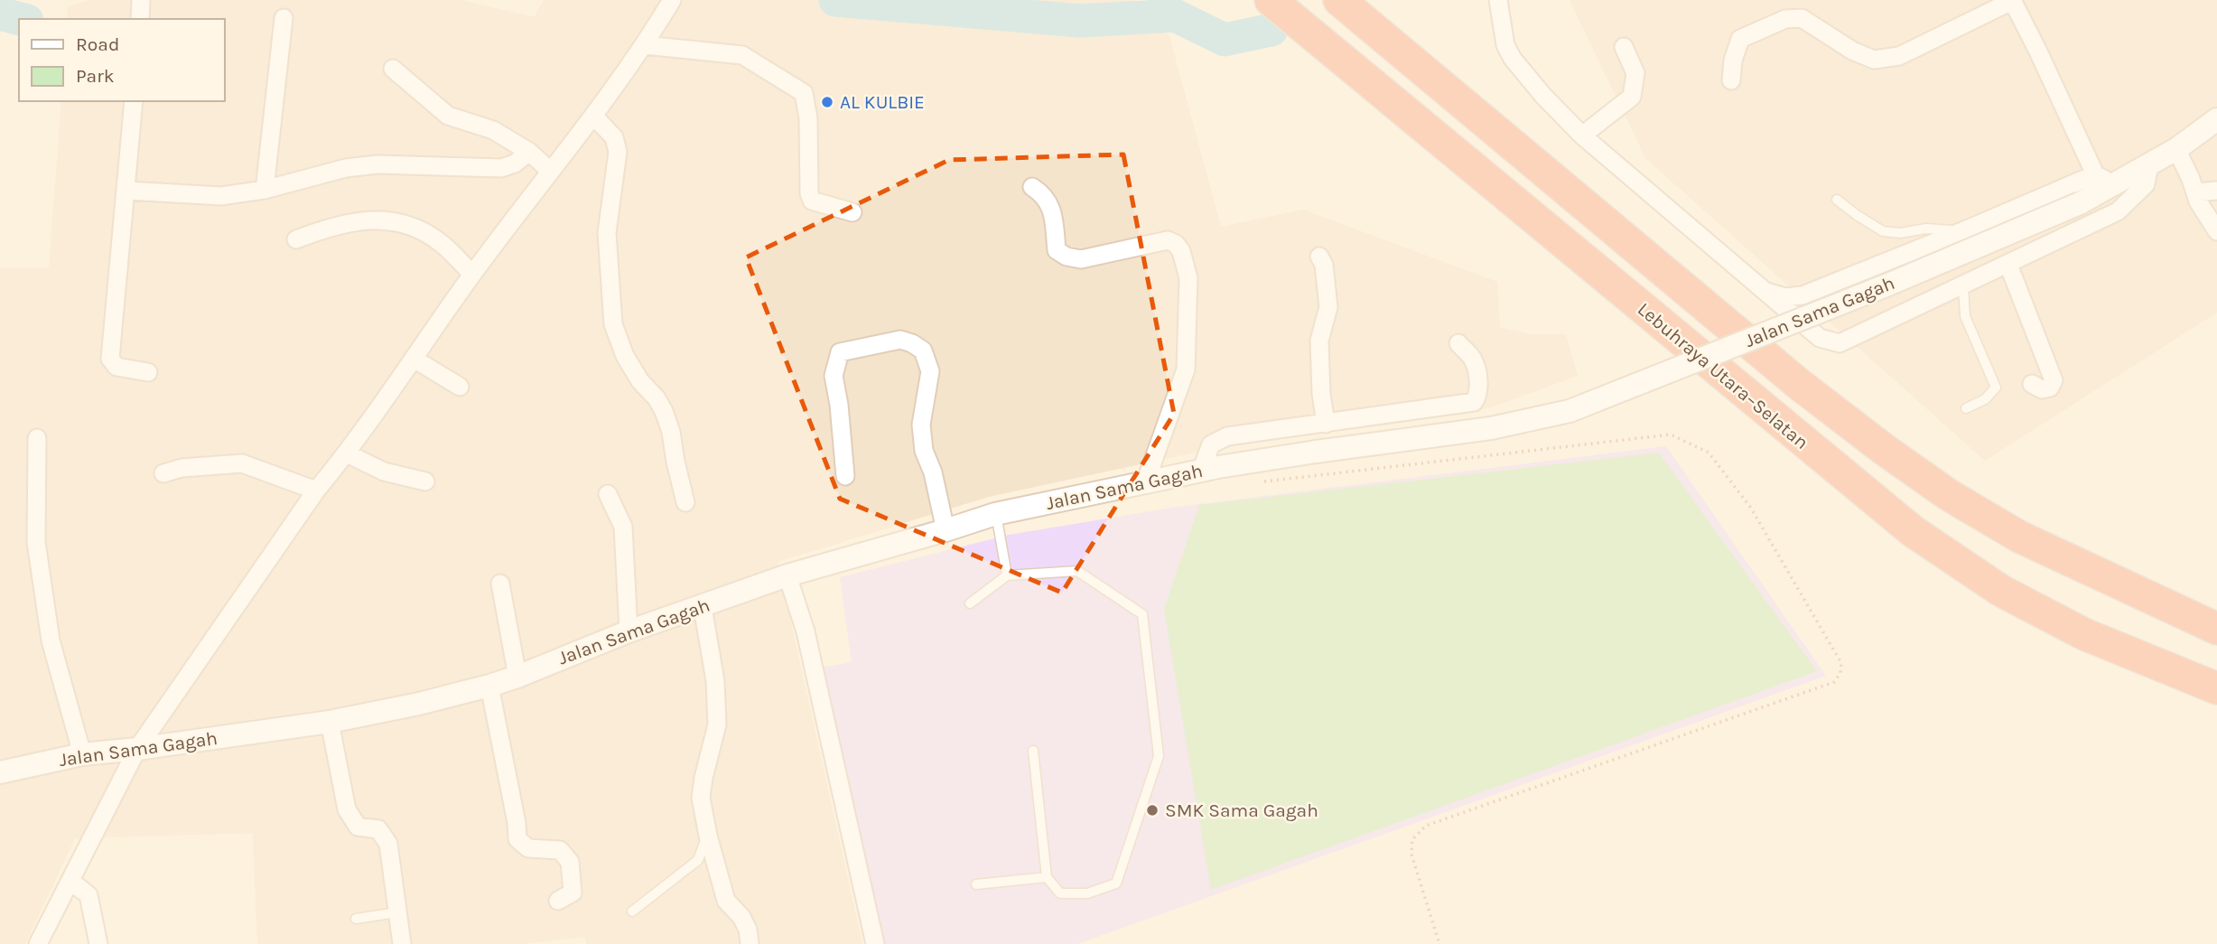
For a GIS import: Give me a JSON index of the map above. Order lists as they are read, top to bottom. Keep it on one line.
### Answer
{"streets":{"highway":["Lebuhraya Utara–Selatan"],"street":["Jalan Sama Gagah"]},"places":["AL KULBIE","SMK Sama Gagah"],"legend":["Road","Park"]}
